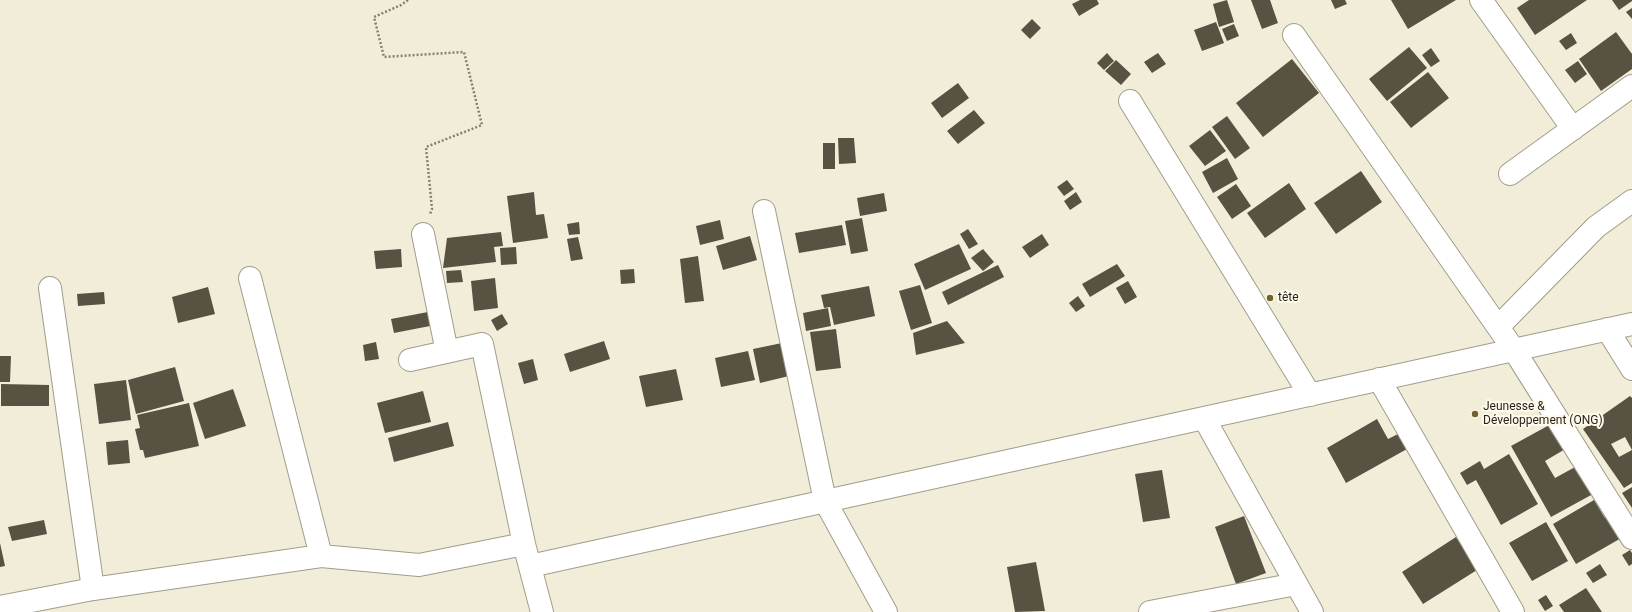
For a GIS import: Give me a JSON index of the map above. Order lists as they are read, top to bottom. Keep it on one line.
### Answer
{"places":["tête","Jeunesse & Développement (ONG)"]}
